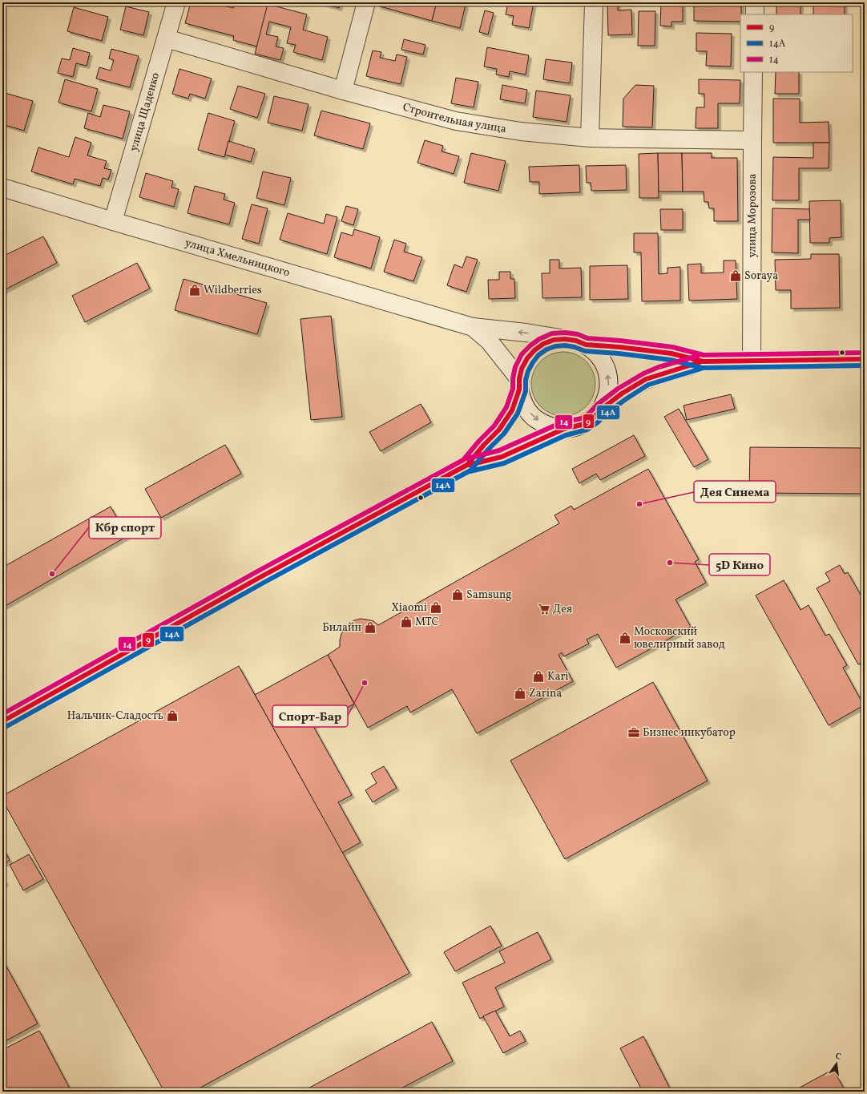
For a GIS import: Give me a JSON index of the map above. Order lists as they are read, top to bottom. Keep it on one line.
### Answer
{"streets":{"street":["улица Щаденко","Строительная улица","улица Морозова","улица Хмельницкого"]},"crossings":[["улица Щаденко","Строительная улица"],["улица Щаденко","улица Хмельницкого"],["Строительная улица","улица Морозова"]],"places":{"shop":["Soraya","Wildberries","Samsung","Xiaomi","МТС","Билайн","Московский ювелирный завод","Kari","Zarina","Нальчик-Сладость"],"other":["Дея Синема","5D Кино","Кбр спорт","Спорт-Бар"],"supermarket":["Дея"],"office":["Бизнес инкубатор"]},"lines":["transit line 14","transit line 9","transit line 14А"],"legend":["9","14А","14"],"north":"top"}
